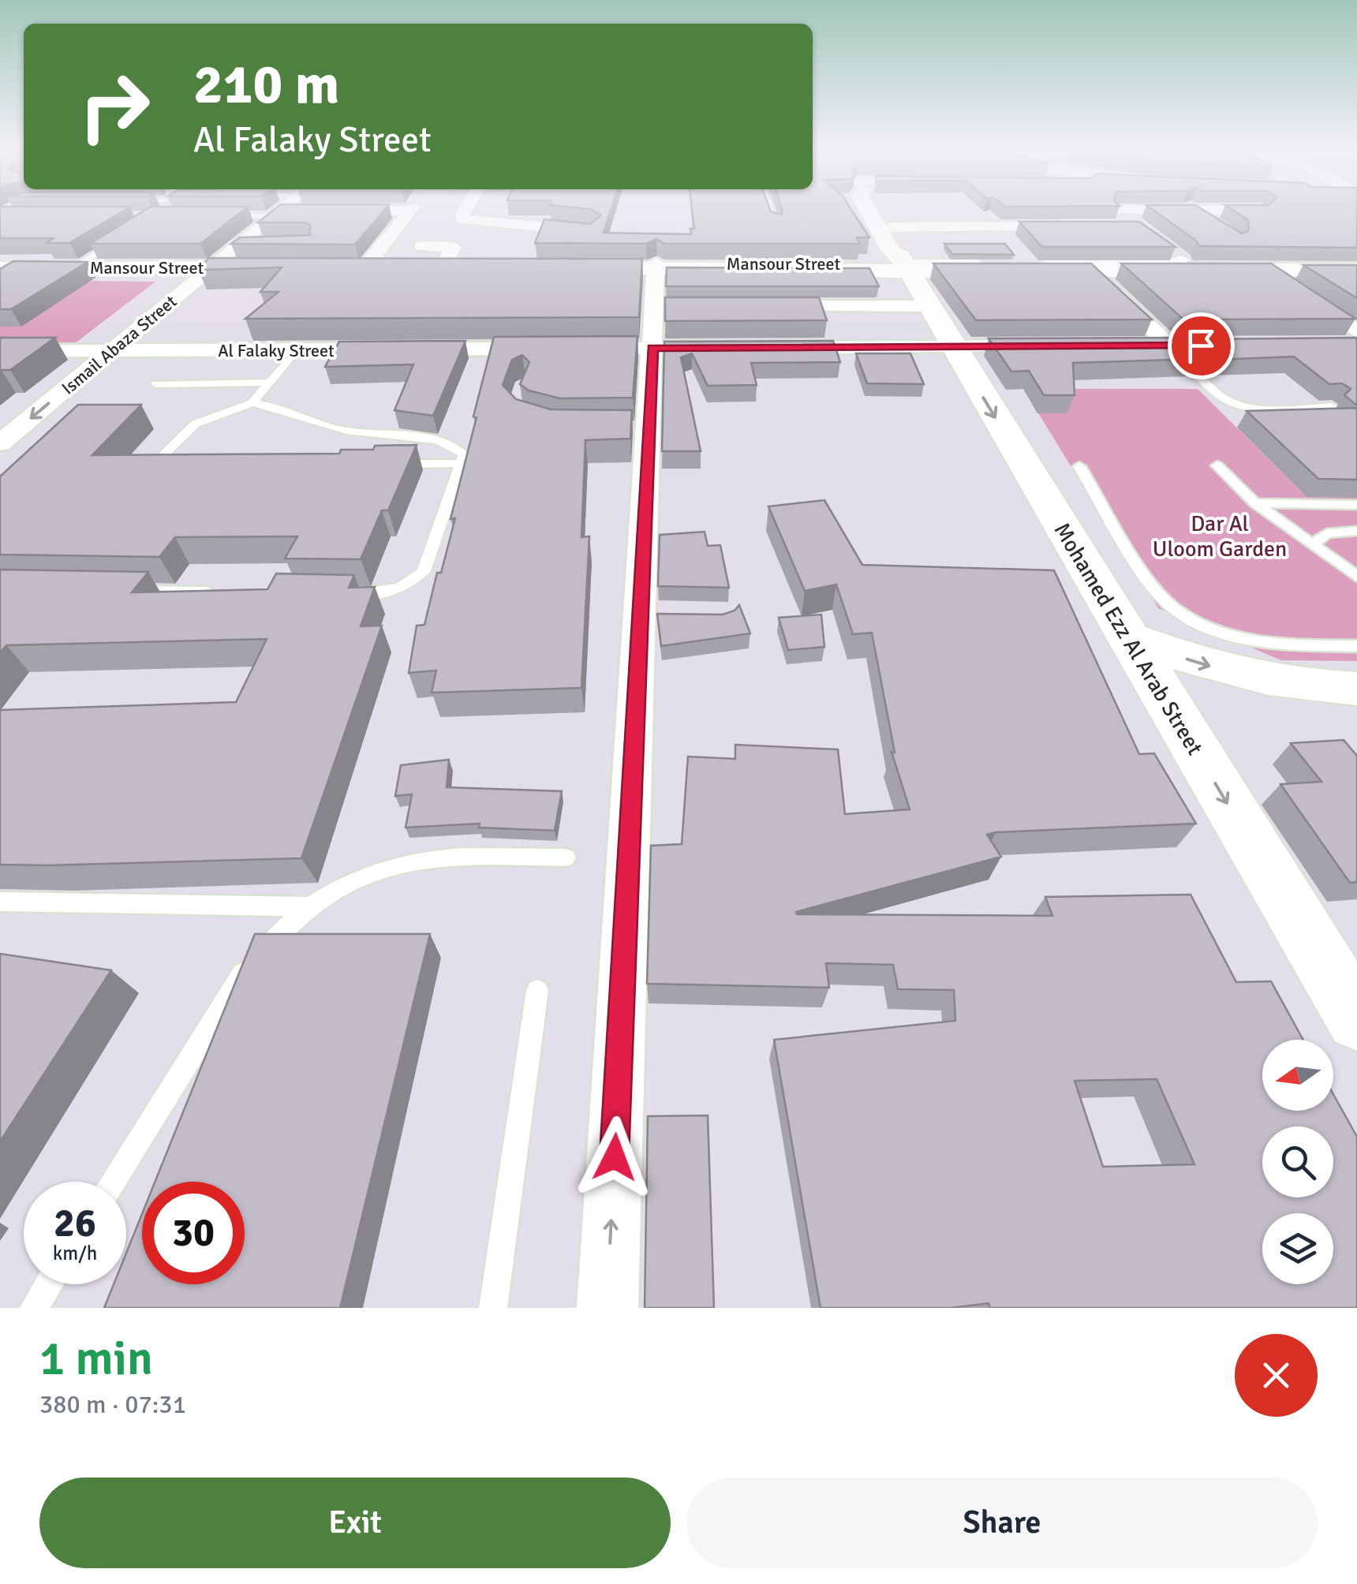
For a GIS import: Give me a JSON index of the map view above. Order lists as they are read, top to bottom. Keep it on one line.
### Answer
{"streets":{"street":["Mansour Street","Ismail Abaza Street","Al Falaky Street","Mohamed Ezz Al Arab Street"]},"crossings":[["Mansour Street","Ismail Abaza Street"],["Mansour Street","Mohamed Ezz Al Arab Street"],["Ismail Abaza Street","Al Falaky Street"]],"one_way":["Ismail Abaza Street","Mohamed Ezz Al Arab Street"],"parks":["Dar Al Uloom Garden"],"north":"left","page":{"turn":["210 m","Al Falaky Street"],"speed":"26 km/h","limit":"30","heading":["1 min","380 m · 07:31"],"buttons":["Exit","Share"]}}
